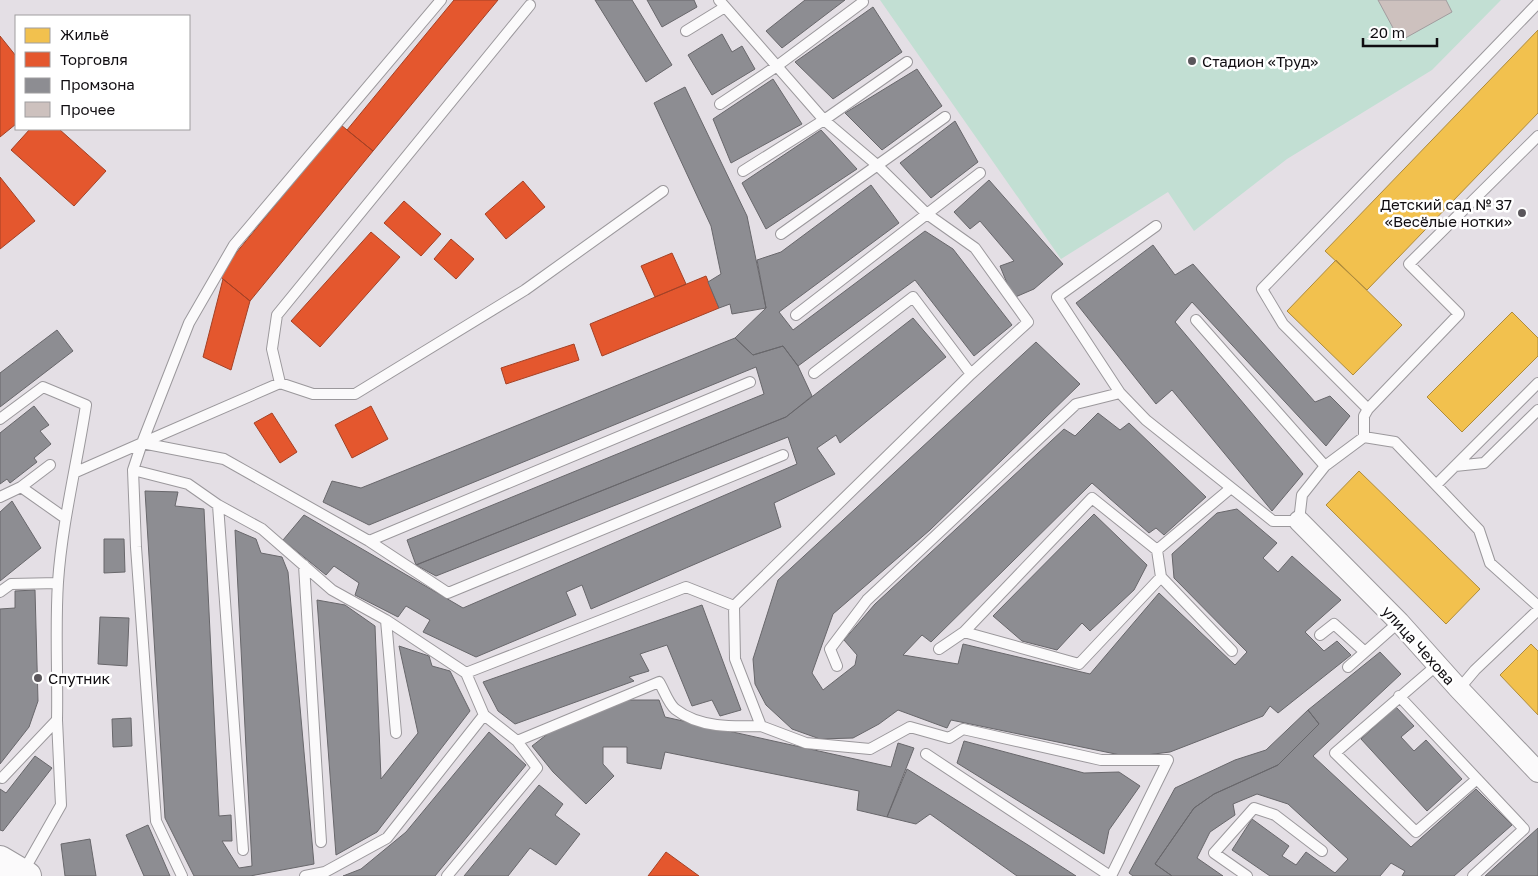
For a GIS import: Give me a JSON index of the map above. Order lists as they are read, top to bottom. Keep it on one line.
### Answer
{"streets":{"street":["улица Чехова"]},"places":["Стадион «Труд»","Детский сад № 37 «Весёлые нотки»","Спутник"],"legend":["Жильё","Торговля","Промзона","Прочее"],"scale_bar":"20 m"}
